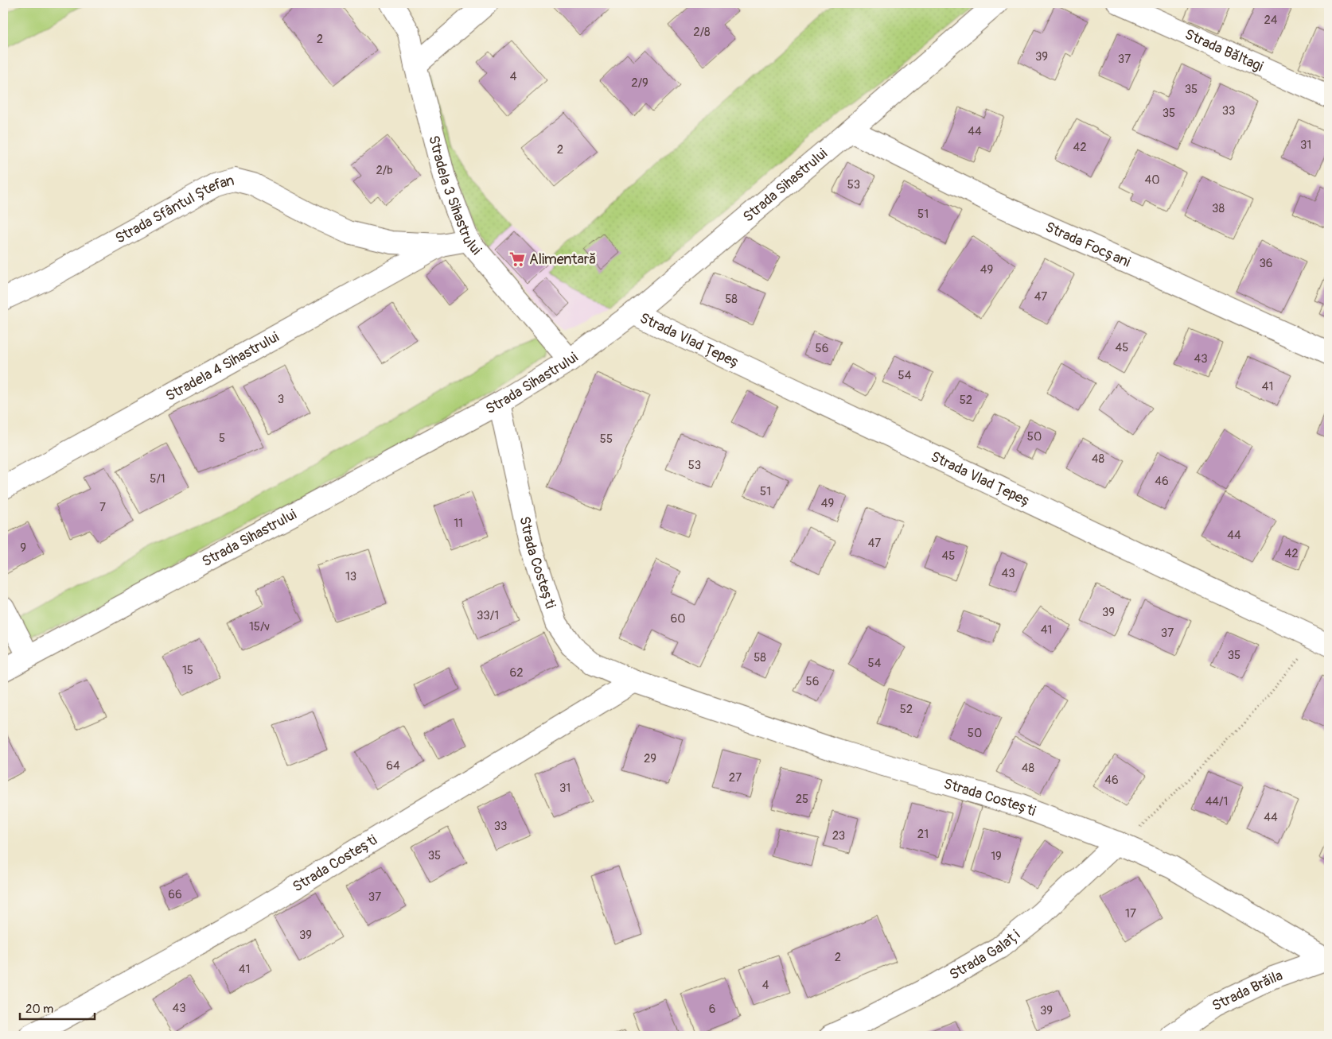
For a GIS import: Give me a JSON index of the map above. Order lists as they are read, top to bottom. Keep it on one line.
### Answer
{"streets":{"street":["Strada Băltagi","Strada Sihastrului","Stradela 3 Sihastrului","Strada Sfântul Ștefan","Strada Focșani","Strada Vlad Țepeș","Stradela 4 Sihastrului","Strada Costești","Strada Galați","Strada Brăila"]},"crossings":[["Strada Sihastrului","Stradela 3 Sihastrului"],["Strada Sihastrului","Strada Focșani"],["Strada Sihastrului","Strada Vlad Țepeș"],["Strada Sihastrului","Strada Costești"],["Stradela 3 Sihastrului","Strada Sfântul Ștefan"],["Strada Sfântul Ștefan","Stradela 4 Sihastrului"],["Strada Costești","Strada Galați"],["Strada Costești","Strada Brăila"]],"places":{"supermarket":["Alimentară"]},"house_numbers":["24","2/8","2","39","37","4","2/9","35","33","35","44","31","42","2","2/b","40","53","38","51","36","49","47","58","45","56","43","54","41","3","52","50","5","55","48","53","5/1","46","51","49","7","11","44","47","9","42","45","43","13","39","33/1","60","15/v","41","37","35","58","54","15","62","56","52","50","29","64","48","27","46","31","25","44/1","44","33","21","23","35","19","66","37","17","39","2","41","4","43","6","39"],"scale_bar":"20 m"}
